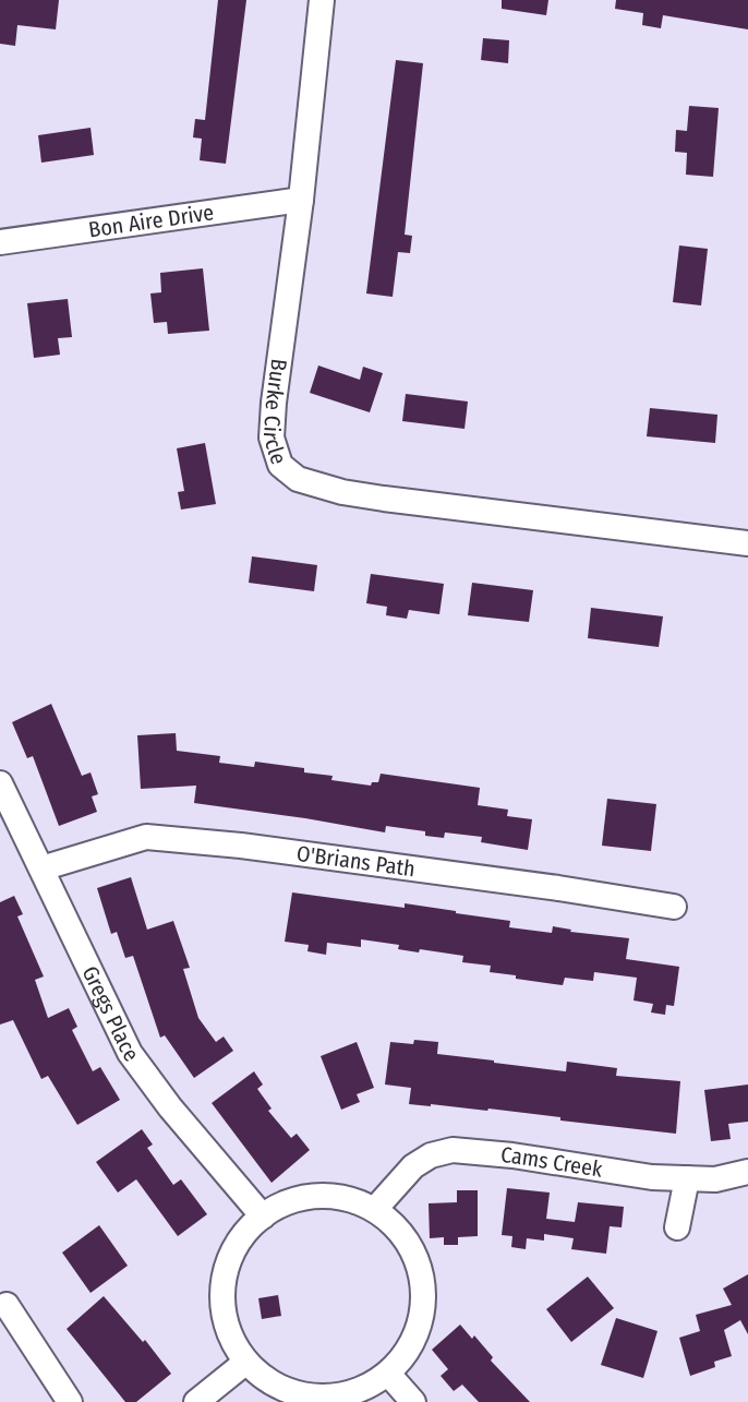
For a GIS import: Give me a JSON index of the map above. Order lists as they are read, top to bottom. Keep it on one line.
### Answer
{"streets":{"street":["Bon Aire Drive","Burke Circle","O'Brians Path","Gregs Place","Cams Creek"]},"crossings":[["Bon Aire Drive","Burke Circle"],["O'Brians Path","Gregs Place"],["Gregs Place","Cams Creek"]]}
